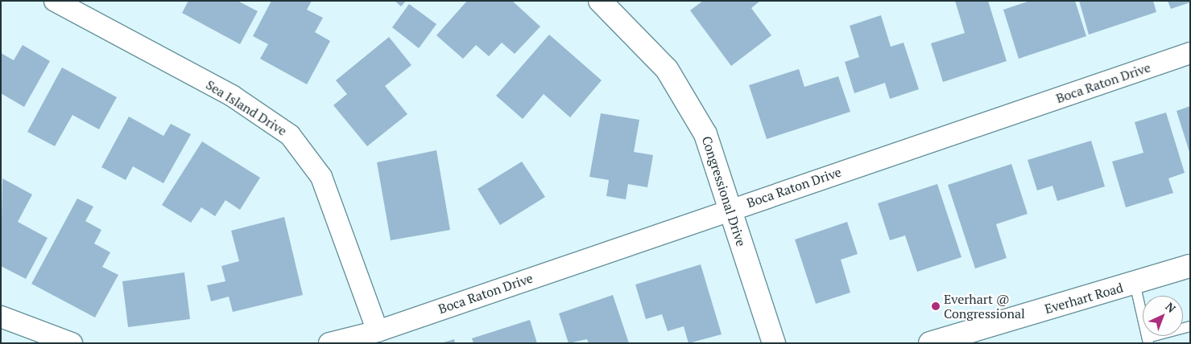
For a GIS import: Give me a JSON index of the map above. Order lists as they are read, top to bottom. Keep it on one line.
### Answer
{"streets":{"street":["Boca Raton Drive","Sea Island Drive","Congressional Drive","Everhart Road"]},"crossings":[["Boca Raton Drive","Sea Island Drive"],["Boca Raton Drive","Congressional Drive"]],"places":["Everhart @ Congressional"],"north":"top right"}
